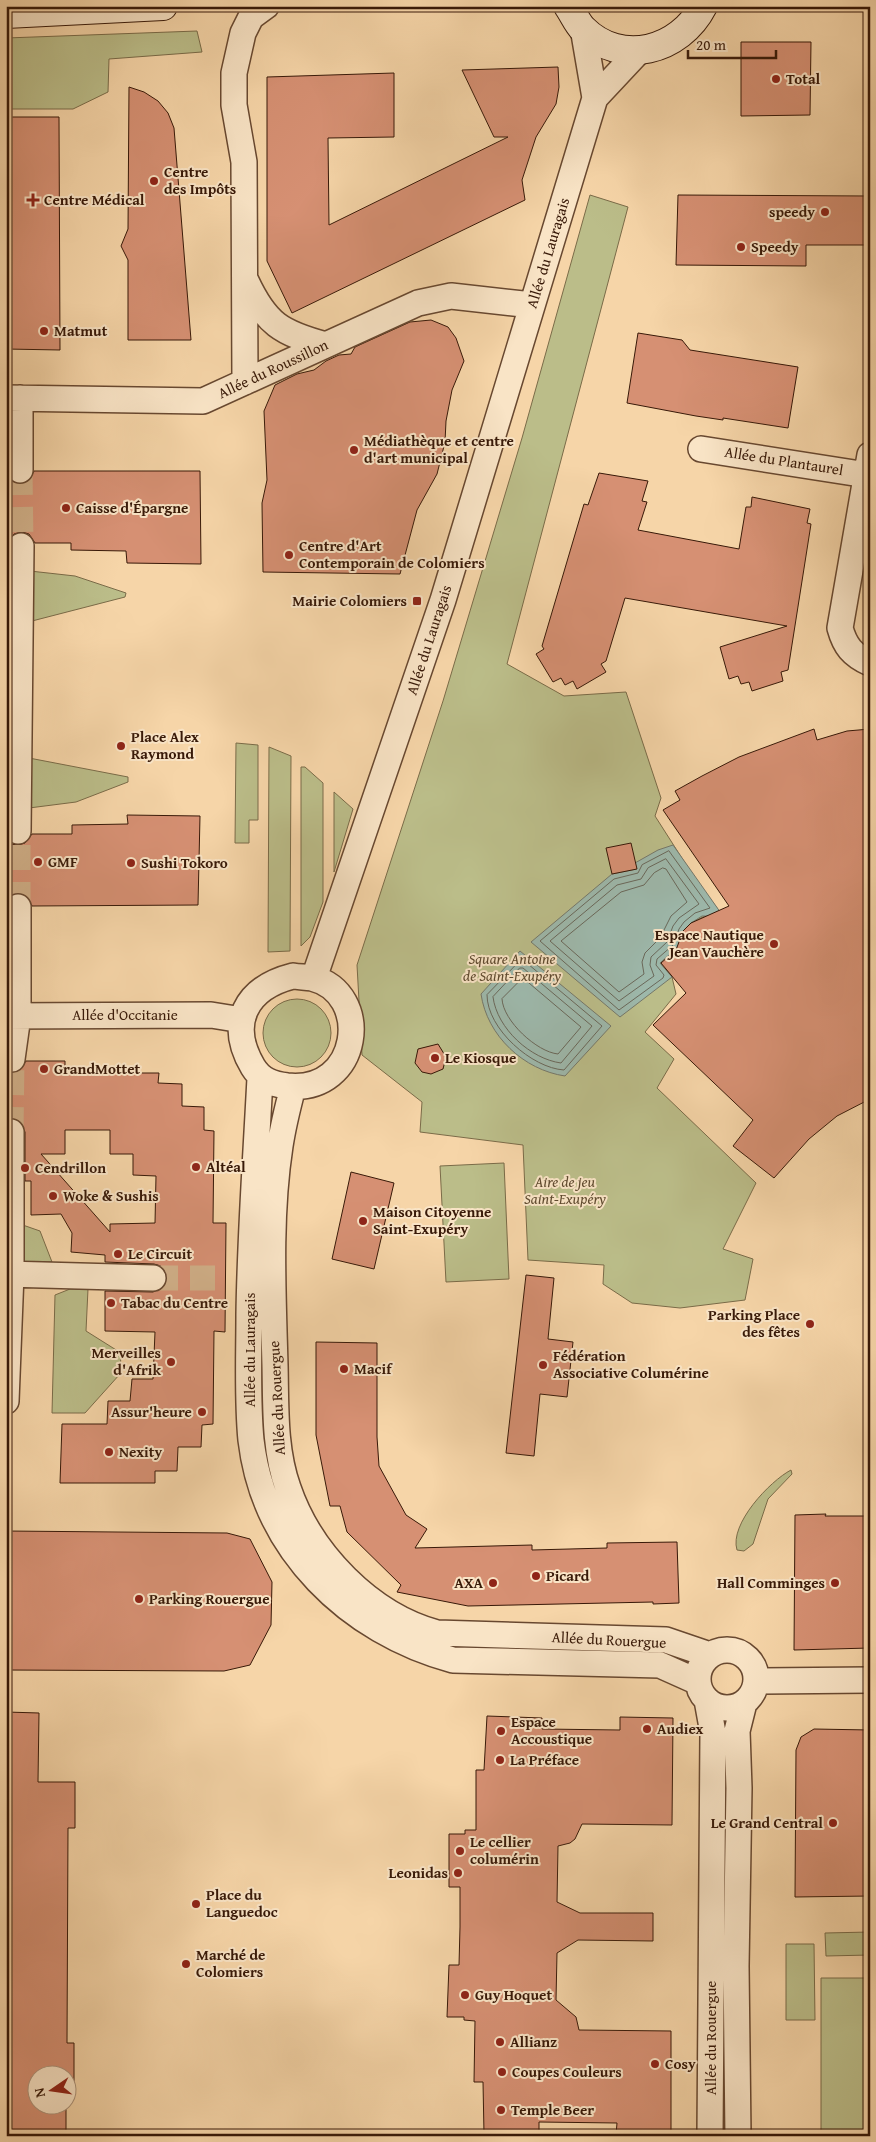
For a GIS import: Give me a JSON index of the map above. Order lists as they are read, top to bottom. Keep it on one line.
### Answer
{"streets":{"street":["Allée du Lauragais","Allée du Roussillon","Allée du Plantaurel","Allée d'Occitanie","Allée du Rouergue"]},"crossings":[["Allée du Lauragais","Allée du Roussillon"],["Allée du Lauragais","Allée d'Occitanie"],["Allée du Lauragais","Allée du Rouergue"],["Allée d'Occitanie","Allée du Rouergue"]],"parks":["Square Antoine de Saint-Exupéry","Aire de jeu Saint-Exupéry"],"places":{"other":["Total","Centre des Impôts","speedy","Speedy","Matmut","Médiathèque et centre d'art municipal","Caisse d'Épargne","Centre d'Art Contemporain de Colomiers","Place Alex Raymond","GMF","Sushi Tokoro","Espace Nautique Jean Vauchère","Le Kiosque","GrandMottet","Altéal","Cendrillon","Woke & Sushis","Maison Citoyenne Saint-Exupéry","Le Circuit","Tabac du Centre","Parking Place des fêtes","Merveilles d'Afrik","Fédération Associative Columérine","Macif","Assur'heure","Nexity","Picard","AXA","Hall Comminges","Parking Rouergue","Audiex","Espace Accoustique","La Préface","Le Grand Central","Le cellier columérin","Leonidas","Place du Languedoc","Marché de Colomiers","Guy Hoquet","Allianz","Cosy","Coupes Couleurs","Temple Beer"],"health":["Centre Médical"],"transit":["Mairie Colomiers"]},"scale_bar":"20 m","north":"left"}
